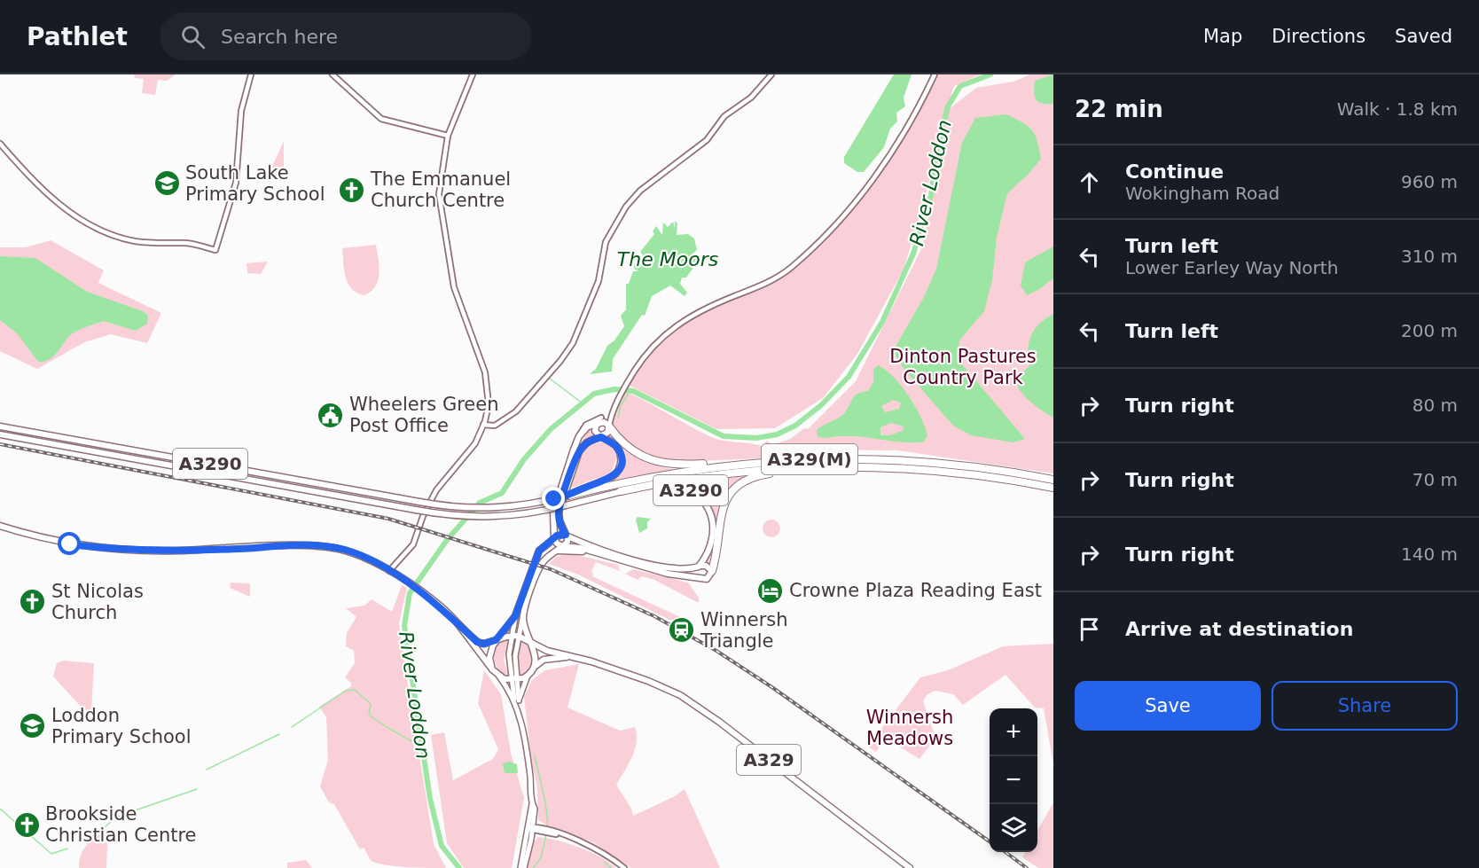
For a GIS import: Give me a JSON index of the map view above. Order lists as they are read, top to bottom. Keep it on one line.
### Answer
{"streets":{"highway":["A329(M)"],"main road":["A3290","A329"]},"crossings":[["A329(M)","A3290"]],"water":["River Loddon","The Moors"],"parks":["Dinton Pastures Country Park","Winnersh Meadows"],"places":{"school or university":["South Lake Primary School","Loddon Primary School"],"church":["The Emmanuel Church Centre","St Nicolas Church","Brookside Christian Centre"],"public building":["Wheelers Green Post Office"],"hotel":["Crowne Plaza Reading East"],"station":["Winnersh Triangle"]},"page":{"header":"Pathlet","search":"Search here","nav":["Map","Directions","Saved"],"heading":["22 min","Walk · 1.8 km"],"list":[["Continue","Wokingham Road","960 m"],["Turn left","Lower Earley Way North","310 m"],["Turn left","200 m"],["Turn right","80 m"],["Turn right","70 m"],["Turn right","140 m"],"Arrive at destination"],"buttons":["Save","Share"],"map_buttons":["+","−"]}}
